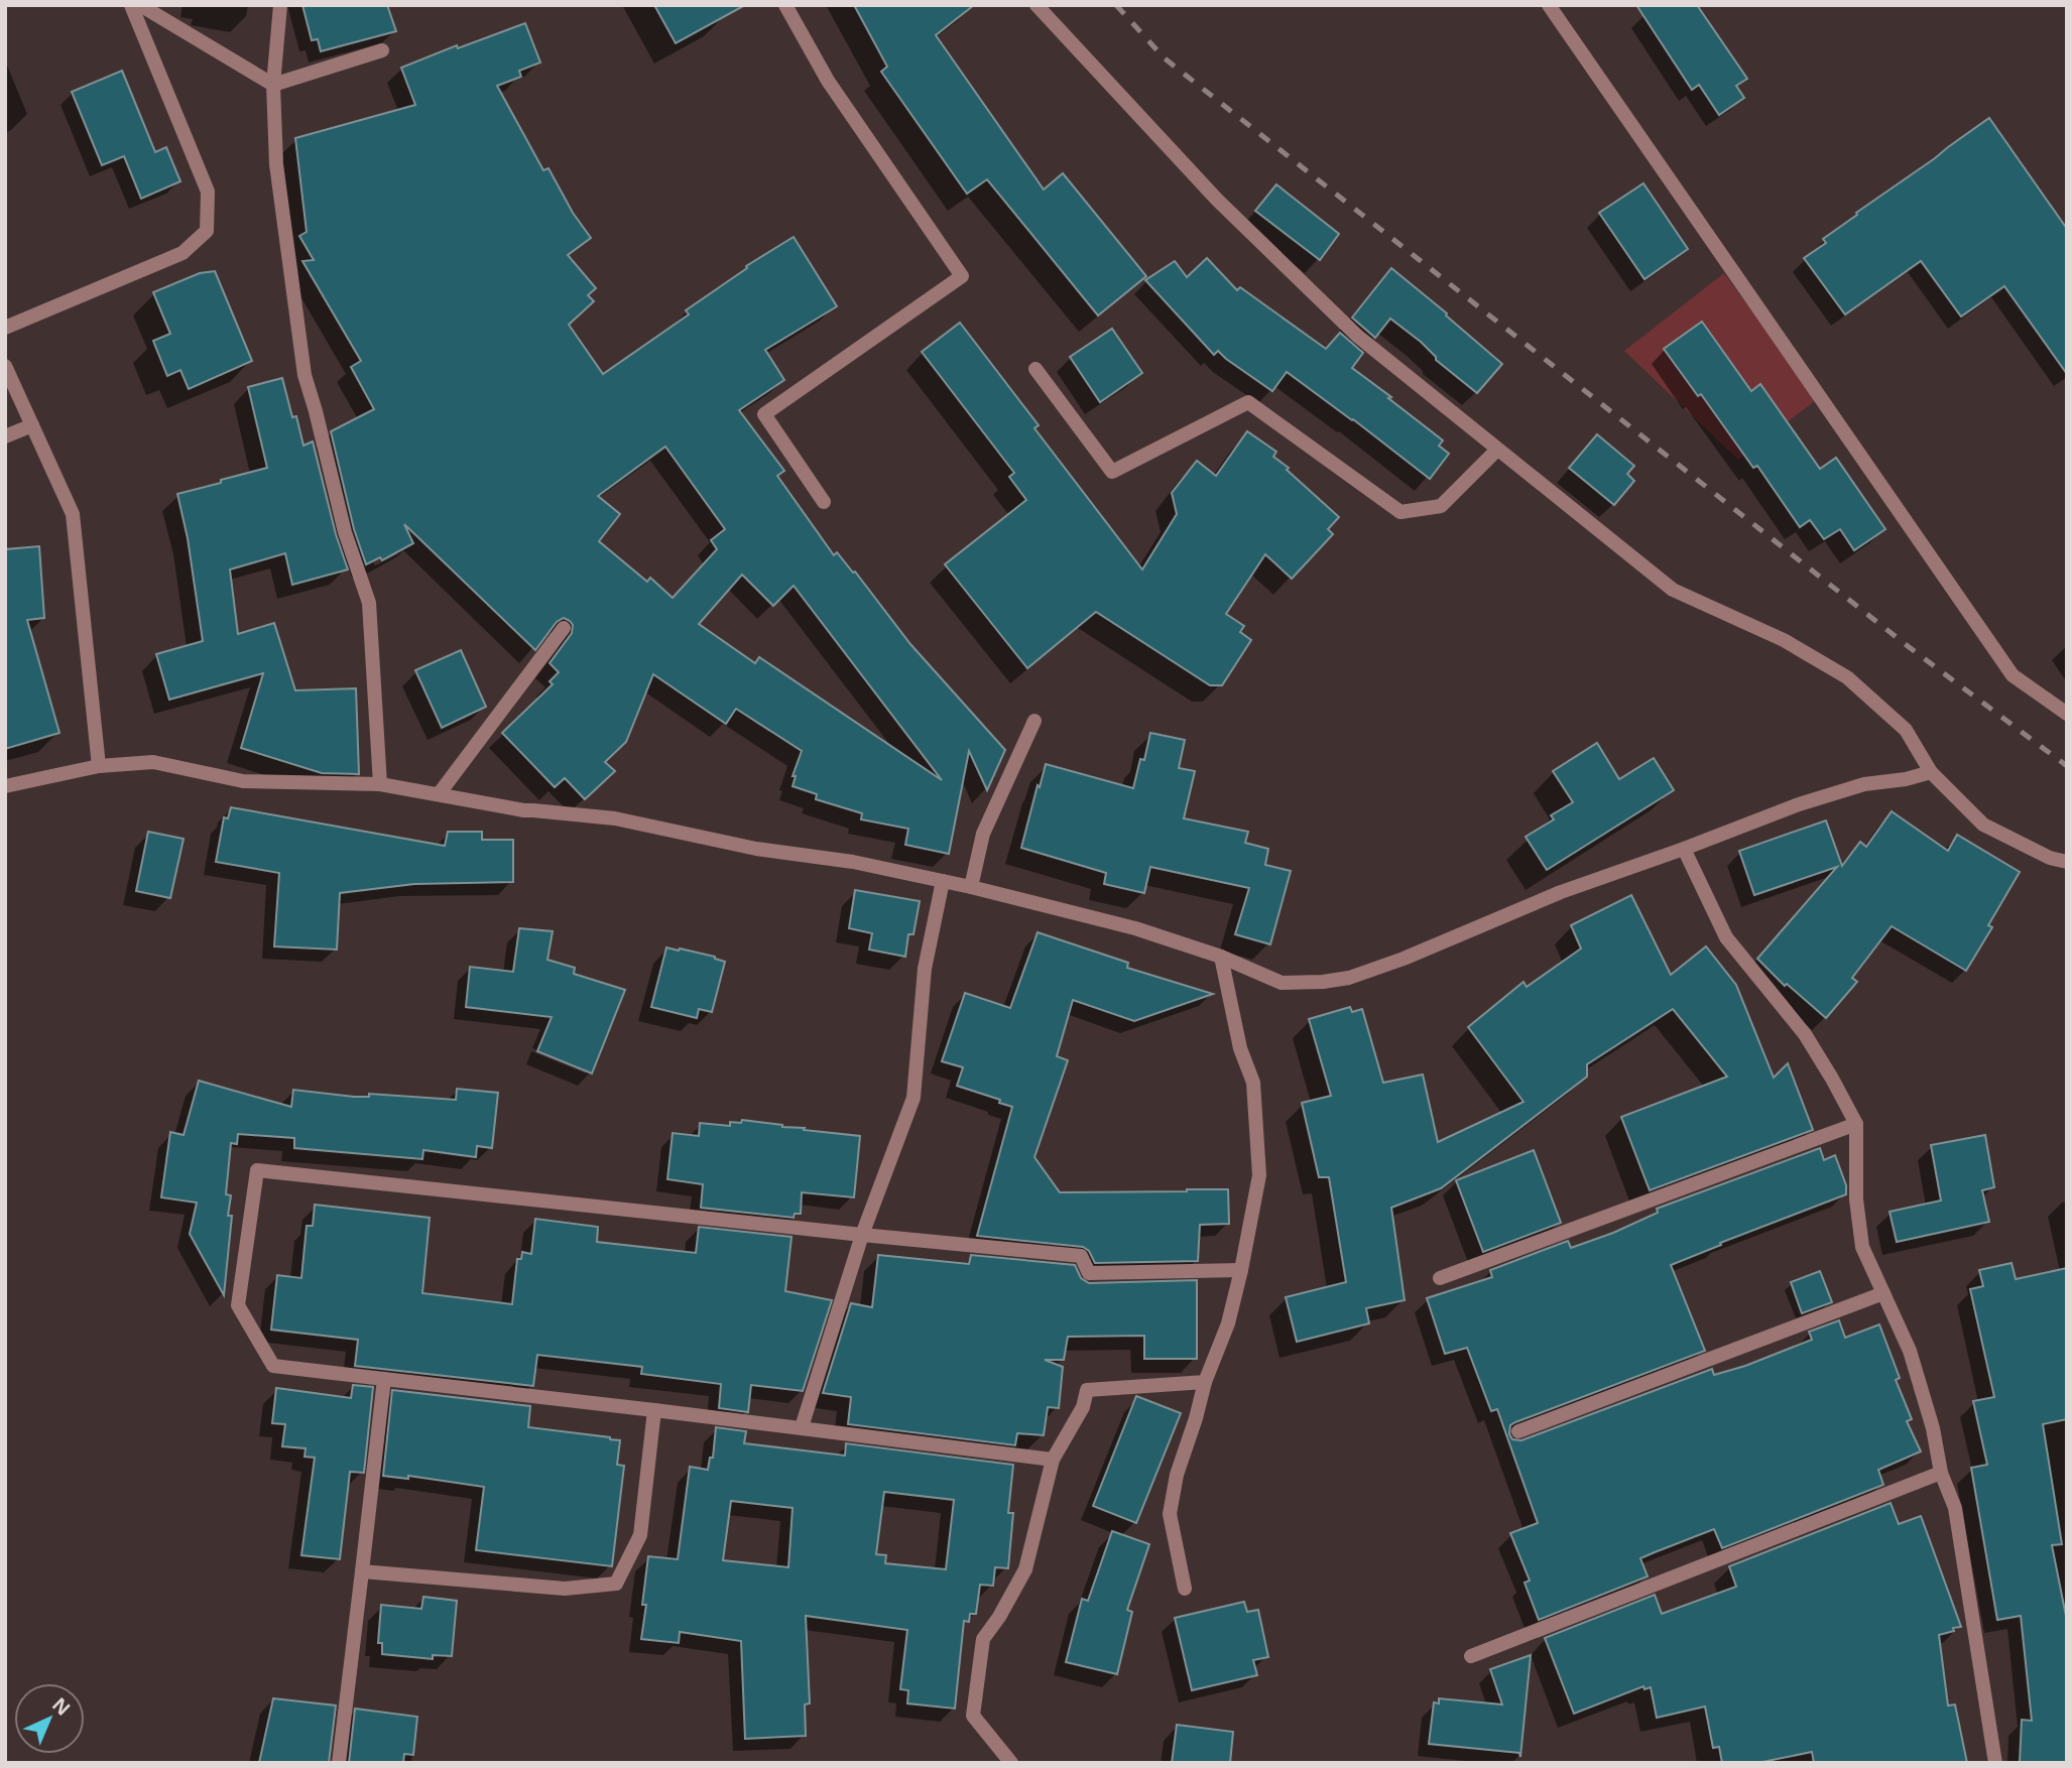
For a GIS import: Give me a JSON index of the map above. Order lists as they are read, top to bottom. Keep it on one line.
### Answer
{"north":"top right"}
